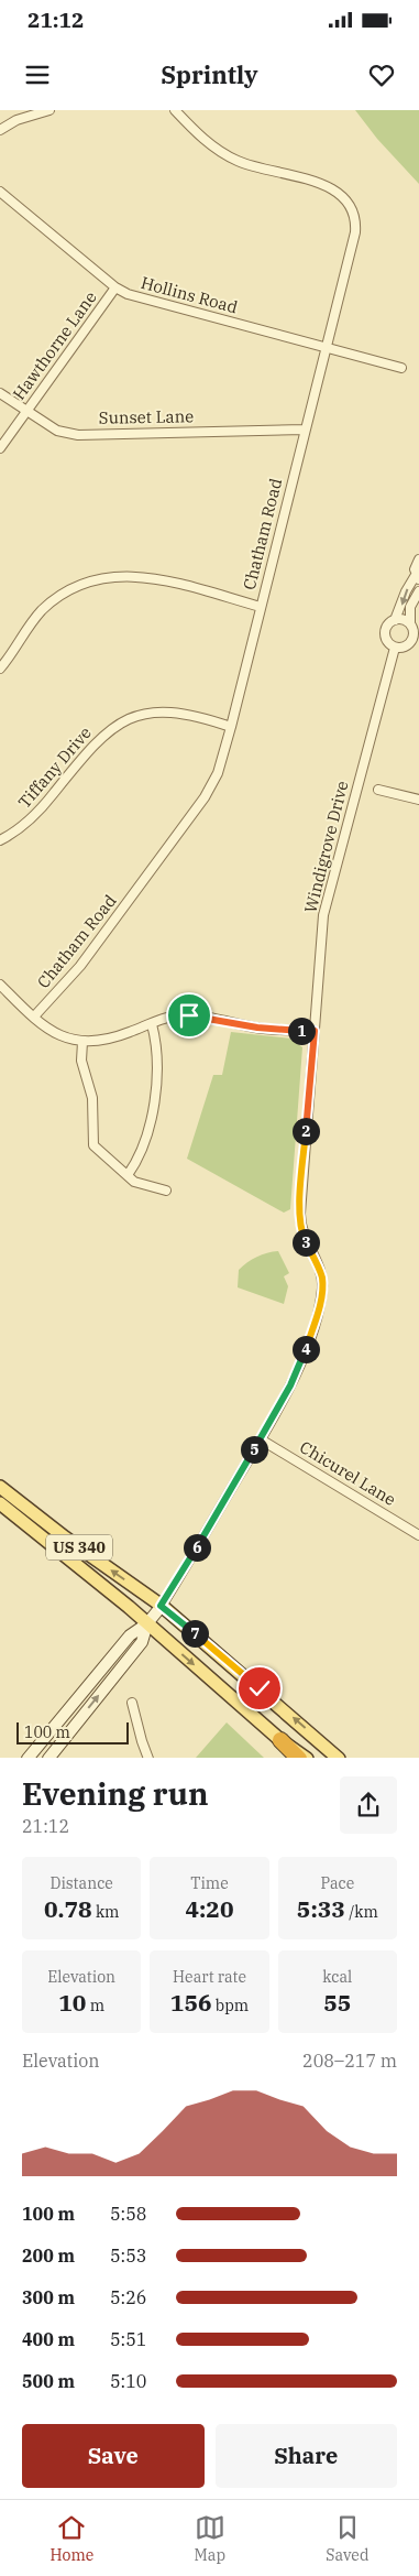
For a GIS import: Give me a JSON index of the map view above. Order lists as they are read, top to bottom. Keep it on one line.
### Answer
{"streets":{"main road":["US 340"],"street":["Hollins Road","Hawthorne Lane","Sunset Lane","Chatham Road","Tiffany Drive","Windigrove Drive","Chicurel Lane"]},"crossings":[["Hollins Road","Hawthorne Lane"],["Hollins Road","Chatham Road"],["Hawthorne Lane","Sunset Lane"],["Sunset Lane","Chatham Road"],["Chatham Road","Tiffany Drive"],["Windigrove Drive","Chicurel Lane"],["Windigrove Drive","US 340"]],"scale_bar":"100 m","page":{"status":"21:12","header":"Sprintly","pins":["1","2","3","4","5","6","7"],"scale":"100 m","heading":["Evening run","21:12"],"stats":[["Distance","0.78 km"],["Time","4:20"],["Pace","5:33 /km"],["Elevation","10 m"],["Heart rate","156 bpm"],["kcal","55"]],"chart":["Elevation","208–217 m"],"list":[{"name":"100 m","note":"5:58"},{"name":"200 m","note":"5:53"},{"name":"300 m","note":"5:26"},{"name":"400 m","note":"5:51"},{"name":"500 m","note":"5:10"}],"buttons":["Save","Share"],"tabs":["Home","Map","Saved"]}}
